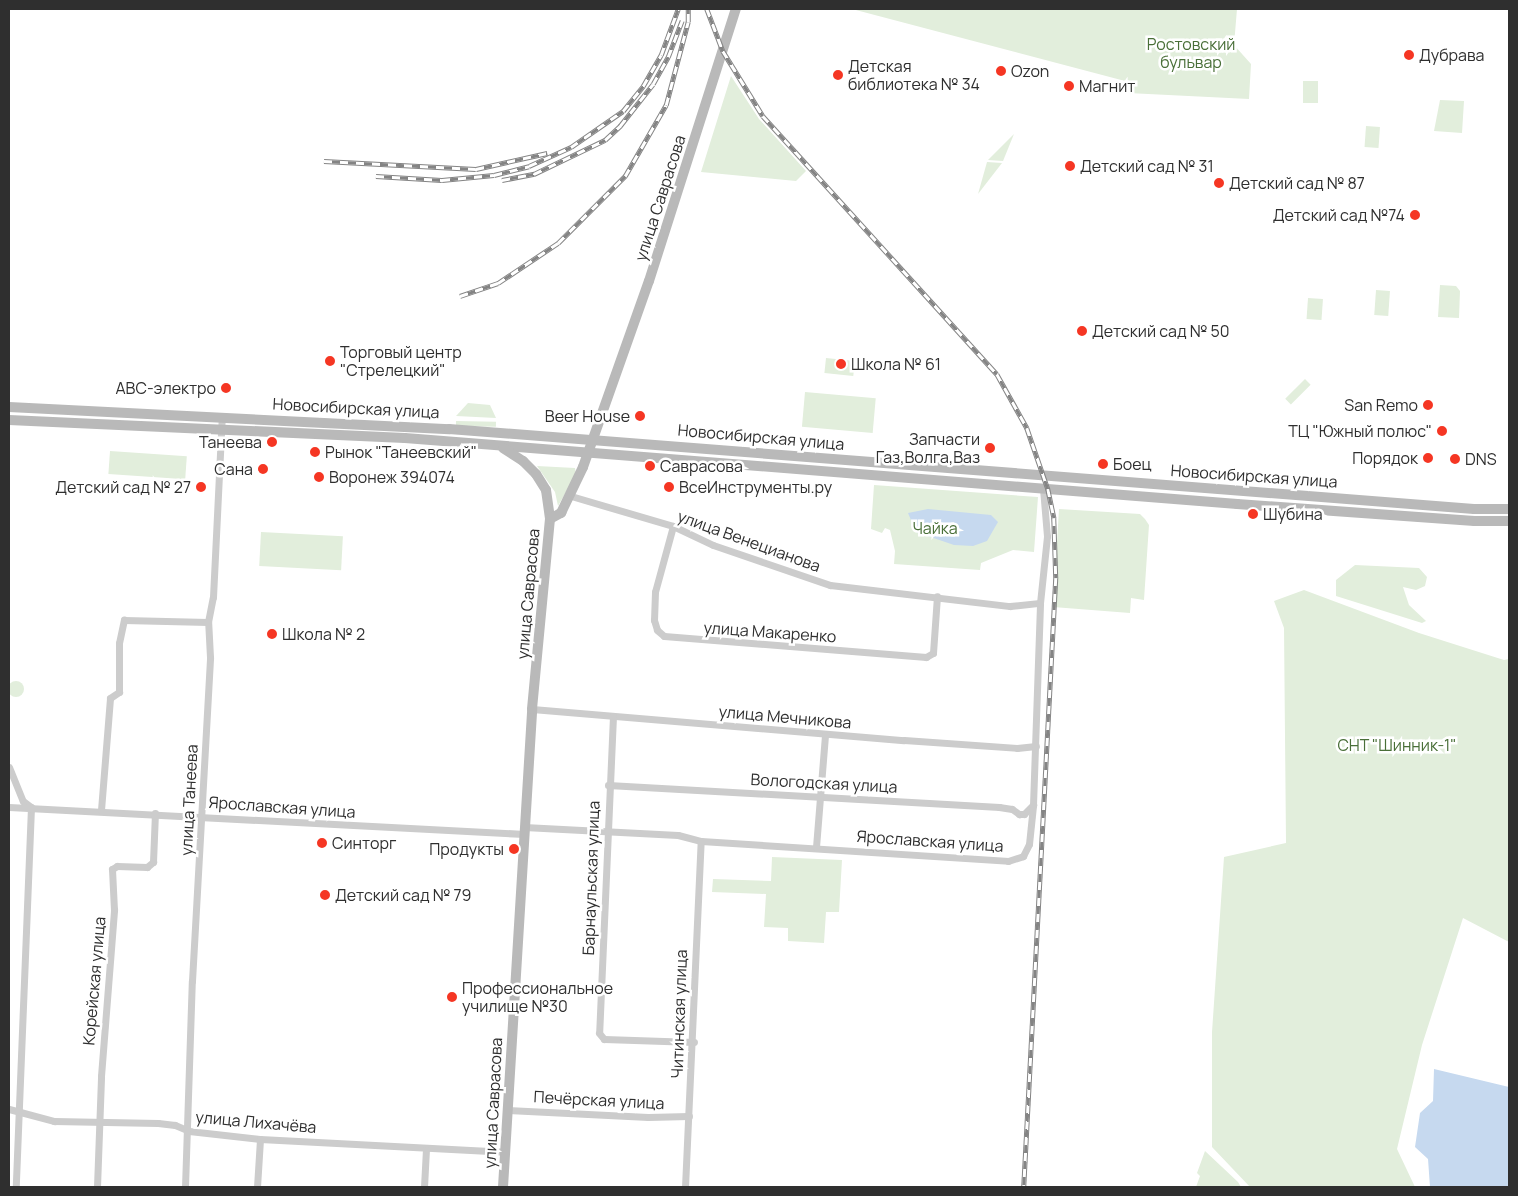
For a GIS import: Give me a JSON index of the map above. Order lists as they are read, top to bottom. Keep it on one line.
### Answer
{"streets":{"main road":["улица Саврасова","Новосибирская улица"],"street":["улица Венецианова","улица Макаренко","улица Мечникова","Вологодская улица","улица Танеева","Ярославская улица","Барнаульская улица","Корейская улица","Читинская улица","Печёрская улица","улица Лихачёва"]},"crossings":[["улица Саврасова","Новосибирская улица"],["улица Саврасова","улица Венецианова"],["улица Саврасова","улица Мечникова"],["улица Саврасова","Ярославская улица"],["улица Саврасова","Печёрская улица"],["улица Саврасова","улица Лихачёва"],["Новосибирская улица","улица Танеева"],["Новосибирская улица","Ярославская улица"],["улица Венецианова","улица Макаренко"],["улица Венецианова","Ярославская улица"],["улица Мечникова","Ярославская улица"],["улица Мечникова","Барнаульская улица"],["Вологодская улица","Ярославская улица"],["Вологодская улица","Барнаульская улица"],["улица Танеева","Ярославская улица"],["улица Танеева","улица Лихачёва"],["Ярославская улица","Барнаульская улица"],["Ярославская улица","Корейская улица"],["Ярославская улица","Читинская улица"],["Барнаульская улица","Читинская улица"],["Корейская улица","улица Лихачёва"],["Читинская улица","Печёрская улица"]],"parks":["Ростовский бульвар","Чайка","СНТ \"Шинник-1\""],"places":["Дубрава","Ozon","Детская библиотека № 34","Магнит","Детский сад № 31","Детский сад № 87","Детский сад №74","Детский сад № 50","Торговый центр \"Стрелецкий\"","Школа № 61","АВС-электро","San Remo","Beer House","ТЦ \"Южный полюс\"","Танеева","Запчасти Газ,Волга,Ваз","Рынок \"Танеевский\"","Порядок","DNS","Боец","Саврасова","Сана","Воронеж 394074","Детский сад № 27","ВсеИнструменты.ру","Шубина","Школа № 2","Синторг","Продукты","Детский сад № 79","Профессиональное училище №30"]}
